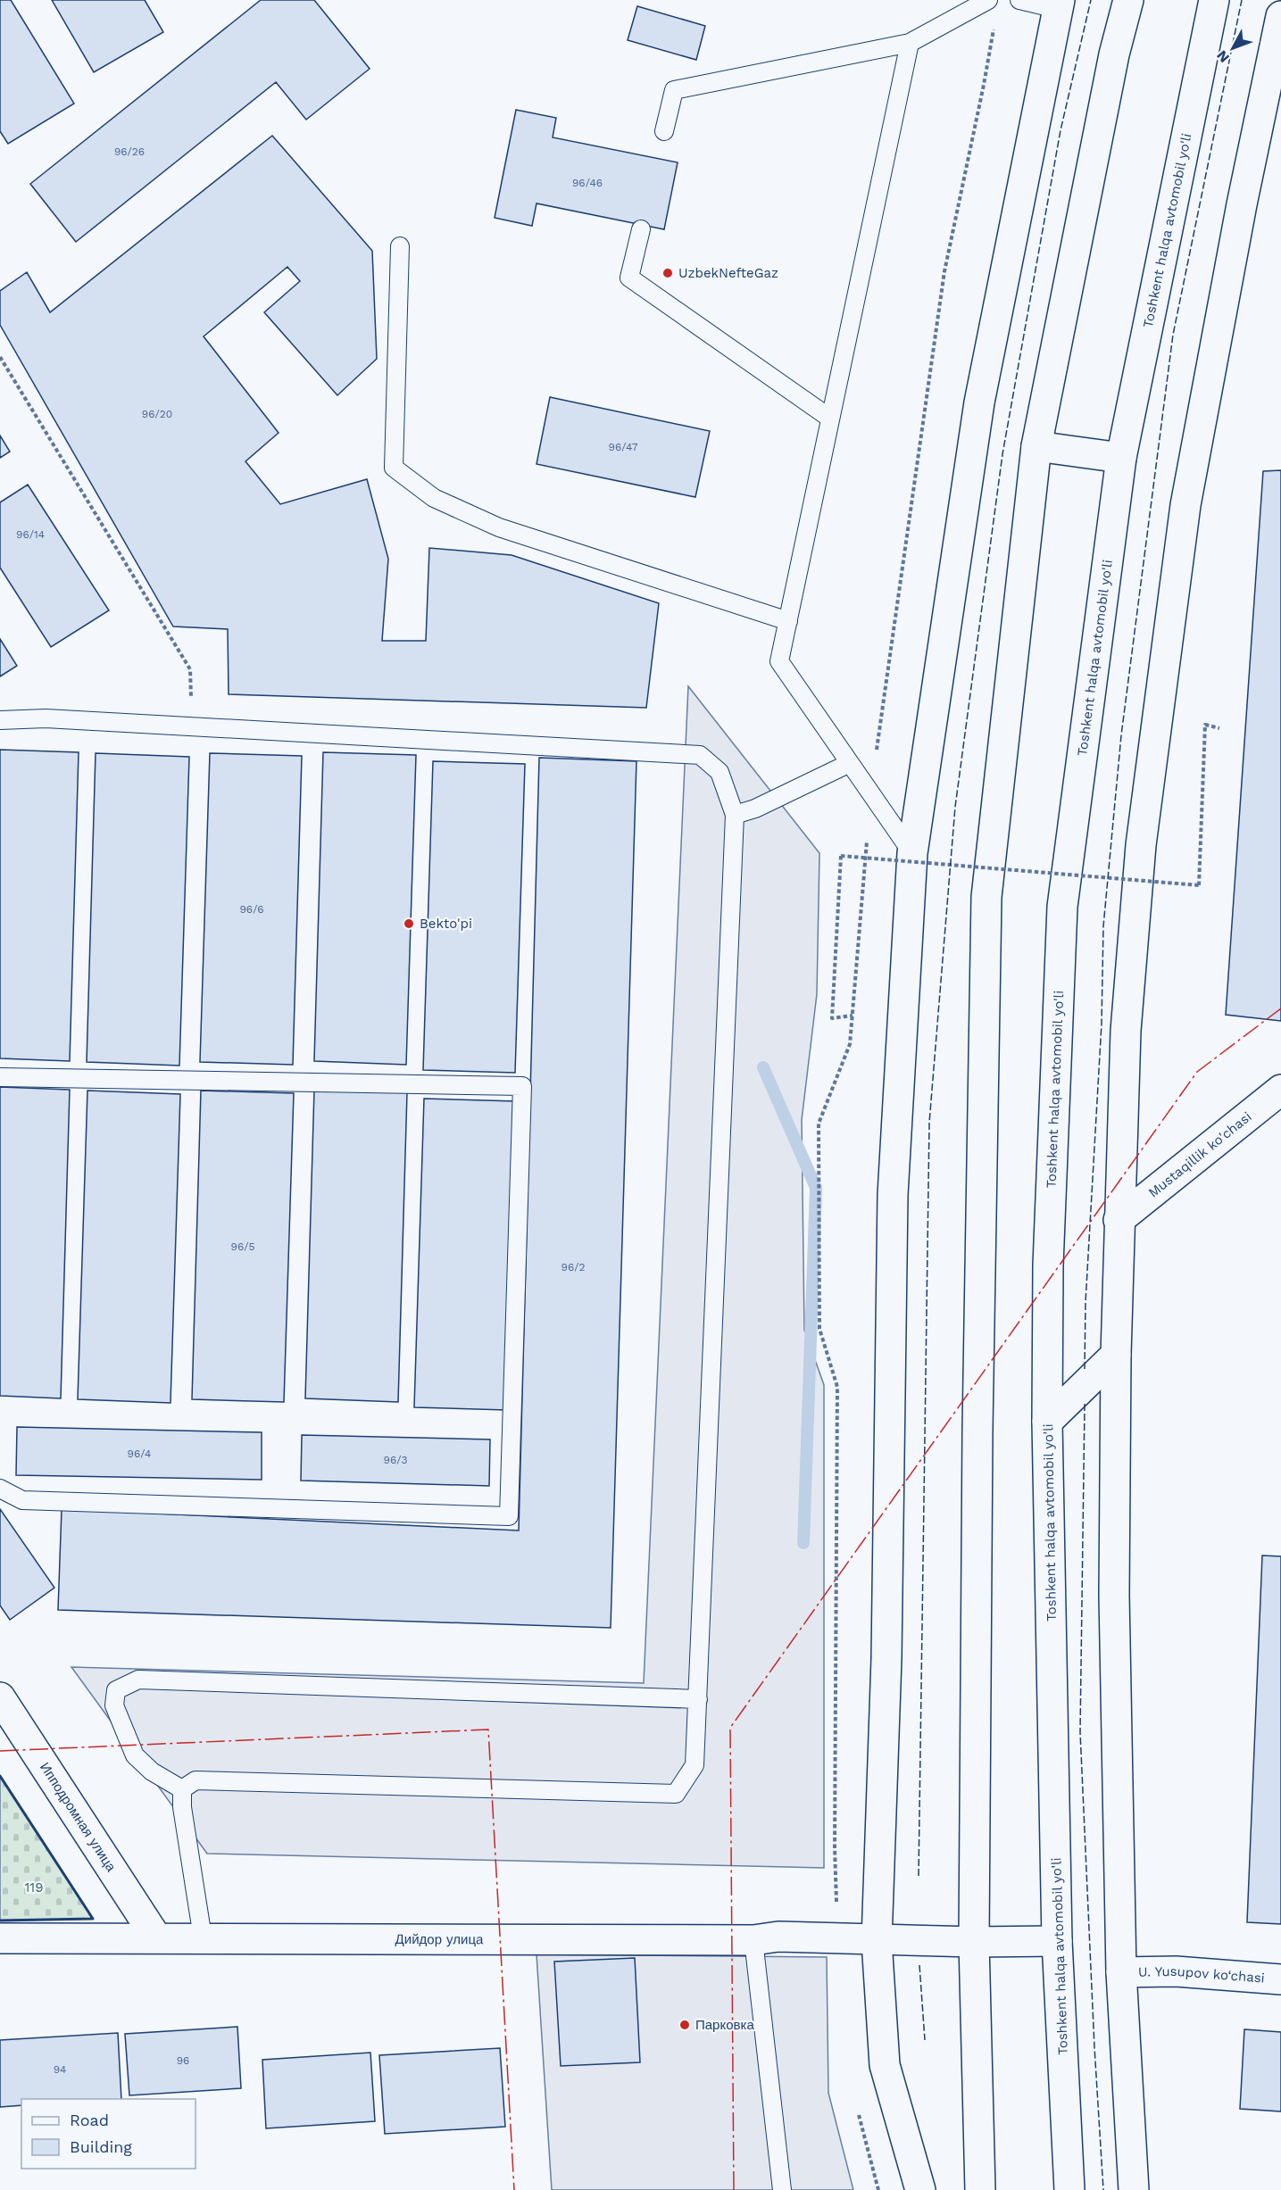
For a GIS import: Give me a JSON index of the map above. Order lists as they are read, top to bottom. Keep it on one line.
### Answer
{"streets":{"main road":["Toshkent halqa avtomobil yo'li","Mustaqillik ko'chasi","Ипподромная улица","Дийдор улица","U. Yusupov ko‘chasi"]},"crossings":[["Toshkent halqa avtomobil yo'li","Дийдор улица"],["Ипподромная улица","Дийдор улица"]],"parks":["119"],"places":["UzbekNefteGaz","Bekto'pi","Парковка"],"house_numbers":["96/26","96/46","96/20","96/47","96/14","96/6","96/5","96/2","96/4","96/3","96","94"],"legend":["Road","Building"],"north":"bottom left"}
